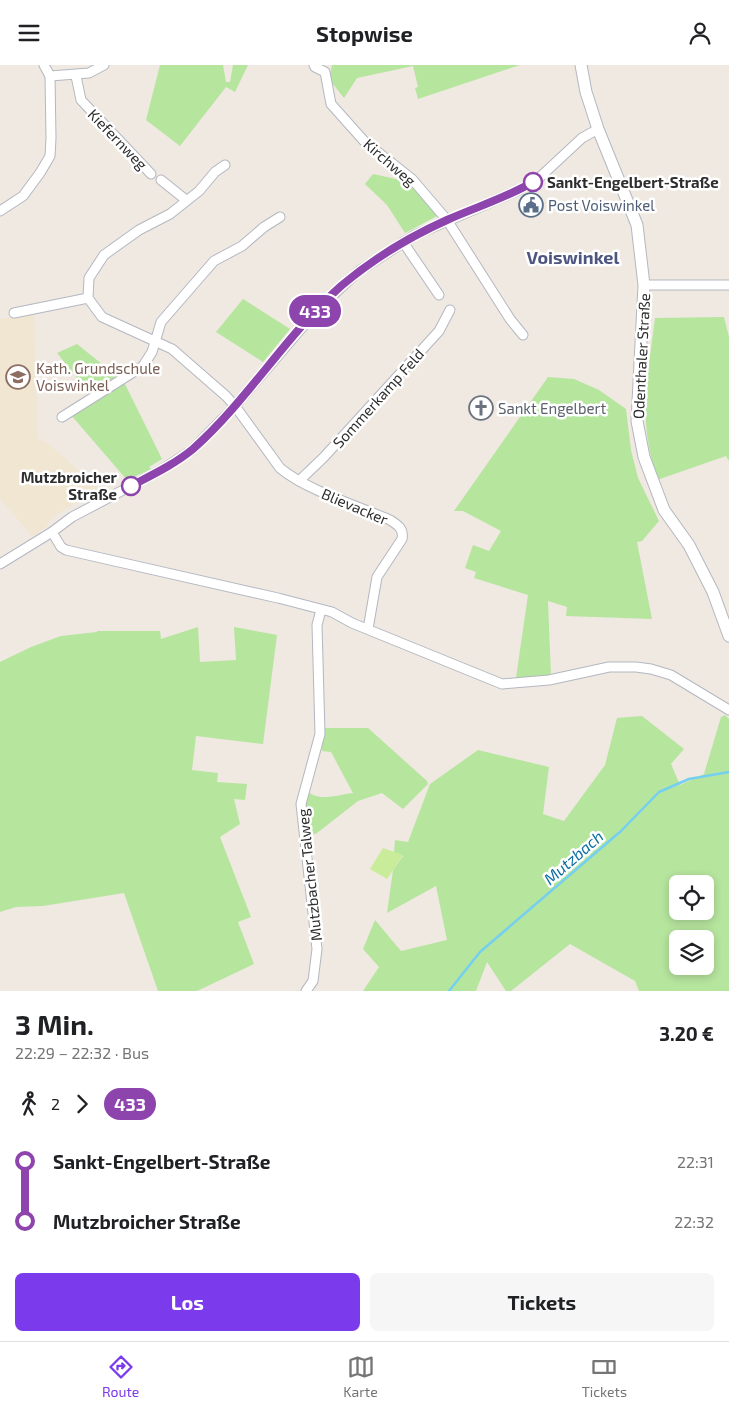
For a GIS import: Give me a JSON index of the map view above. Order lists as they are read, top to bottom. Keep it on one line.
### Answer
{"streets":{"main road":["Odenthaler Straße"],"street":["Kiefernweg","Kirchweg","Sommerkamp Feld","Blievacker","Mutzbacher Talweg"]},"crossings":[["Sommerkamp Feld","Blievacker"]],"districts":["Voiswinkel"],"water":["Mutzbach"],"places":{"other":["Sankt-Engelbert-Straße","Mutzbroicher Straße"],"public building":["Post Voiswinkel"],"school or university":["Kath. Grundschule Voiswinkel"],"church":["Sankt Engelbert"]},"lines":["bus line 433"],"page":{"header":"Stopwise","on_map":"433","heading":["3 Min.","22:29 – 22:32 · Bus","3.20 €"],"legs":["2","433"],"list":[{"name":"Sankt-Engelbert-Straße","value":"22:31"},{"name":"Mutzbroicher Straße","value":"22:32"}],"buttons":["Los","Tickets"],"tabs":["Route","Karte","Tickets"]}}
